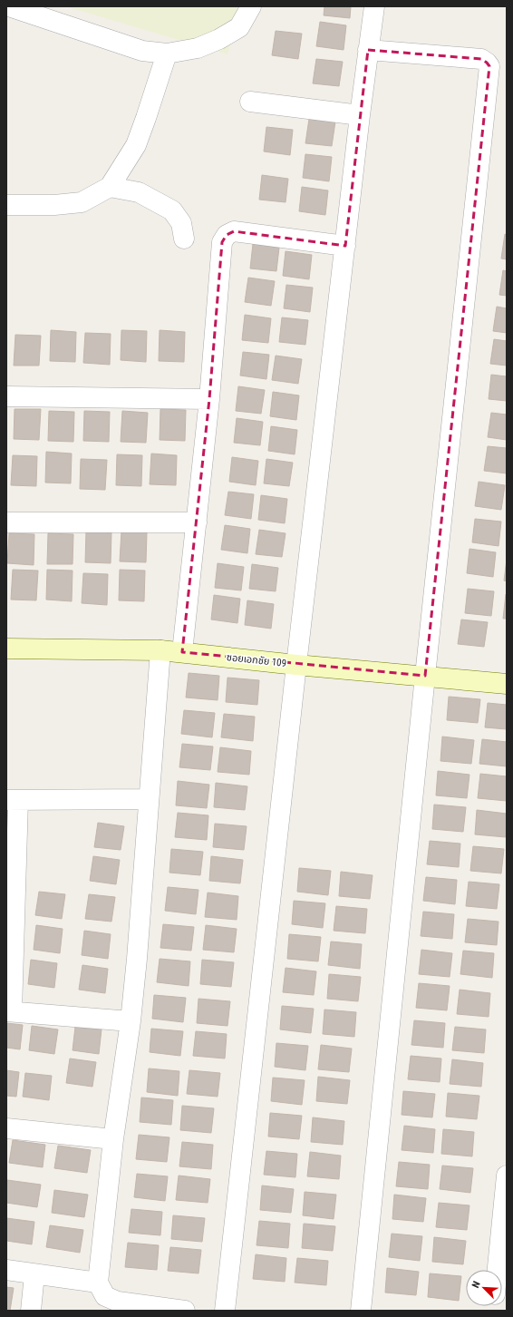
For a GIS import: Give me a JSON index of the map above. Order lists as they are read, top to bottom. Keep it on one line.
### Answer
{"streets":{"street":["ซอยเอกชัย 109"]},"north":"top left"}
